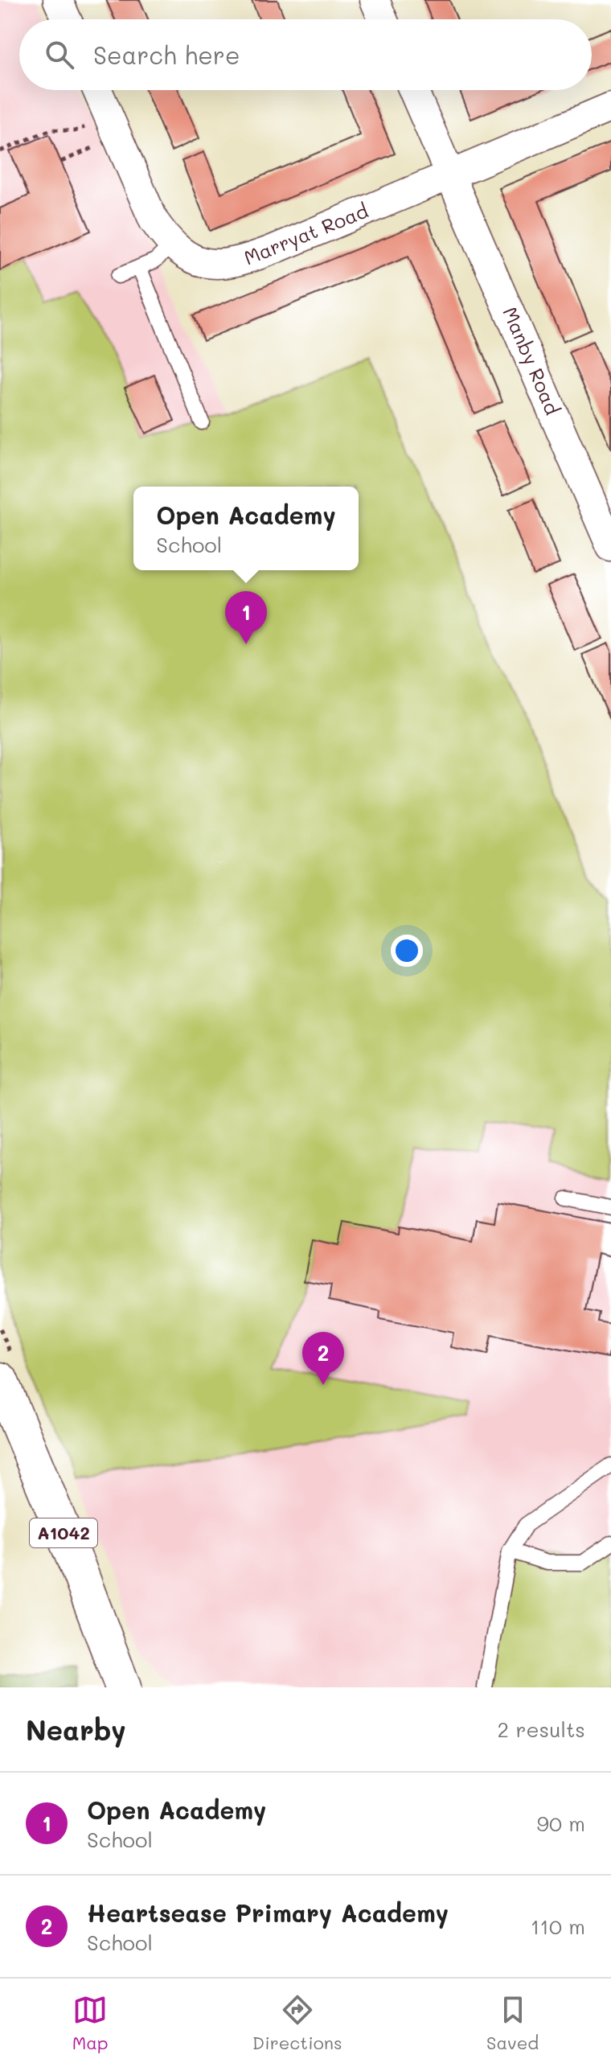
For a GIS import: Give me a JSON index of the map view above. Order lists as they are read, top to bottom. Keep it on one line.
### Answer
{"streets":{"highway":["A1042"],"street":["Marryat Road","Manby Road"]},"crossings":[["Marryat Road","Manby Road"]],"page":{"search":"Search here","popup":["Open Academy","School"],"pins":["1","2"],"heading":["Nearby","2 results"],"list":[{"mark":"1","name":"Open Academy","note":"School","value":"90 m"},{"mark":"2","name":"Heartsease Primary Academy","note":"School","value":"110 m"}],"nav":["Map","Directions","Saved"]}}
